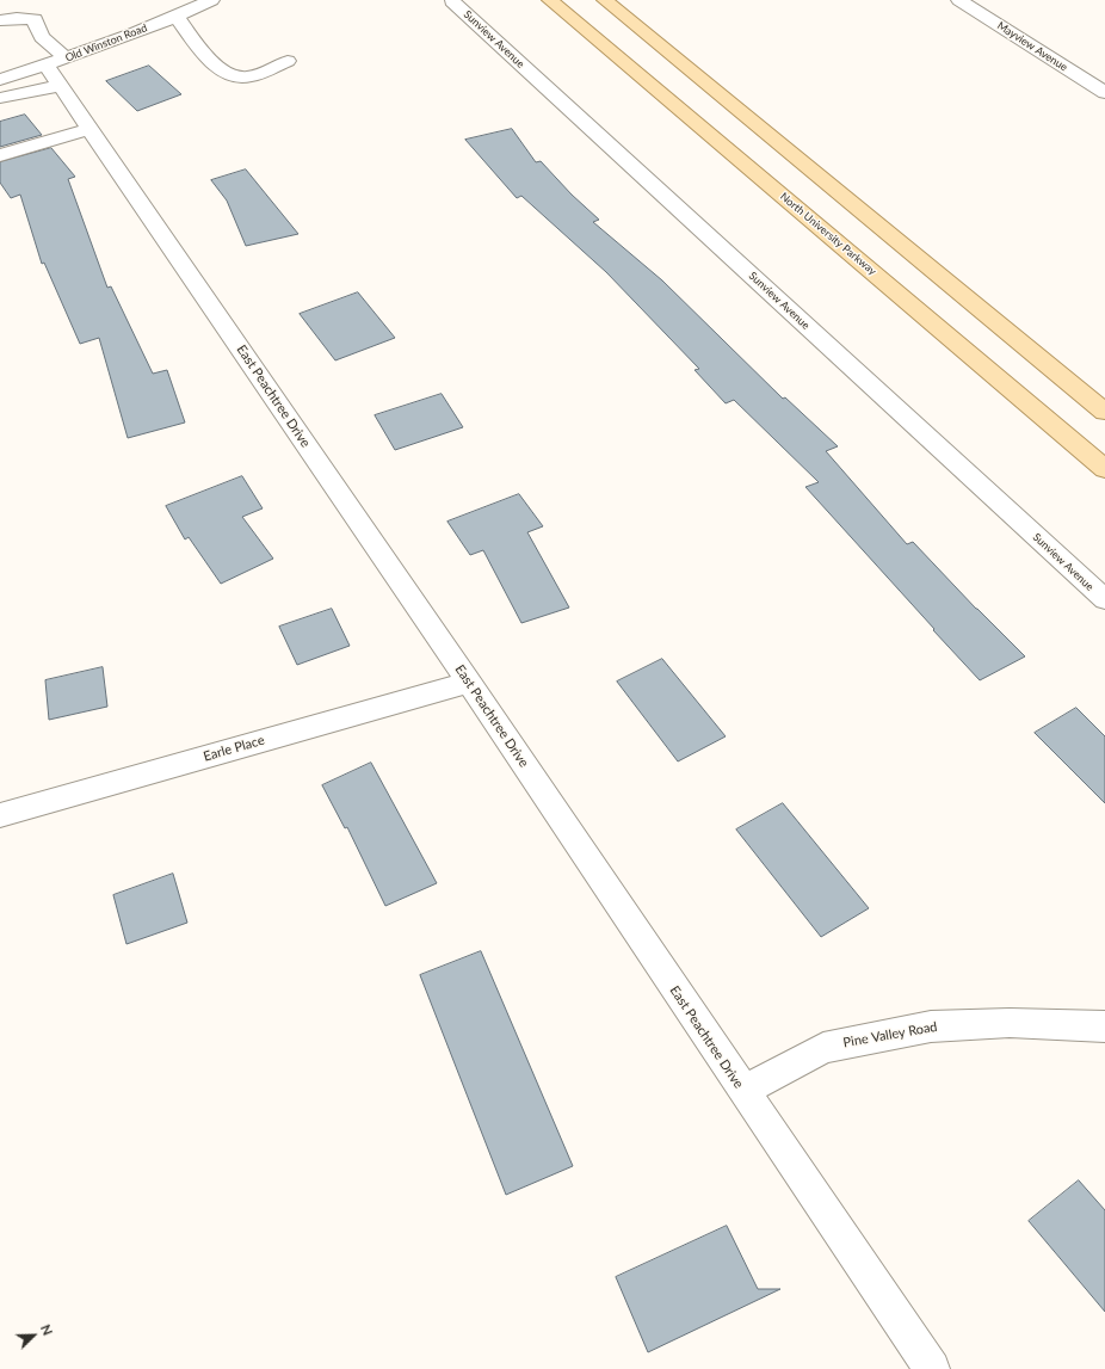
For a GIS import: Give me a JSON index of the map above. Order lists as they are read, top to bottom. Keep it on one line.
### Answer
{"streets":{"main road":["North University Parkway"],"street":["Sunview Avenue","Old Winston Road","Mayview Avenue","East Peachtree Drive","Earle Place","Pine Valley Road"]},"crossings":[["Old Winston Road","East Peachtree Drive"],["East Peachtree Drive","Earle Place"],["East Peachtree Drive","Pine Valley Road"]],"north":"top right"}
